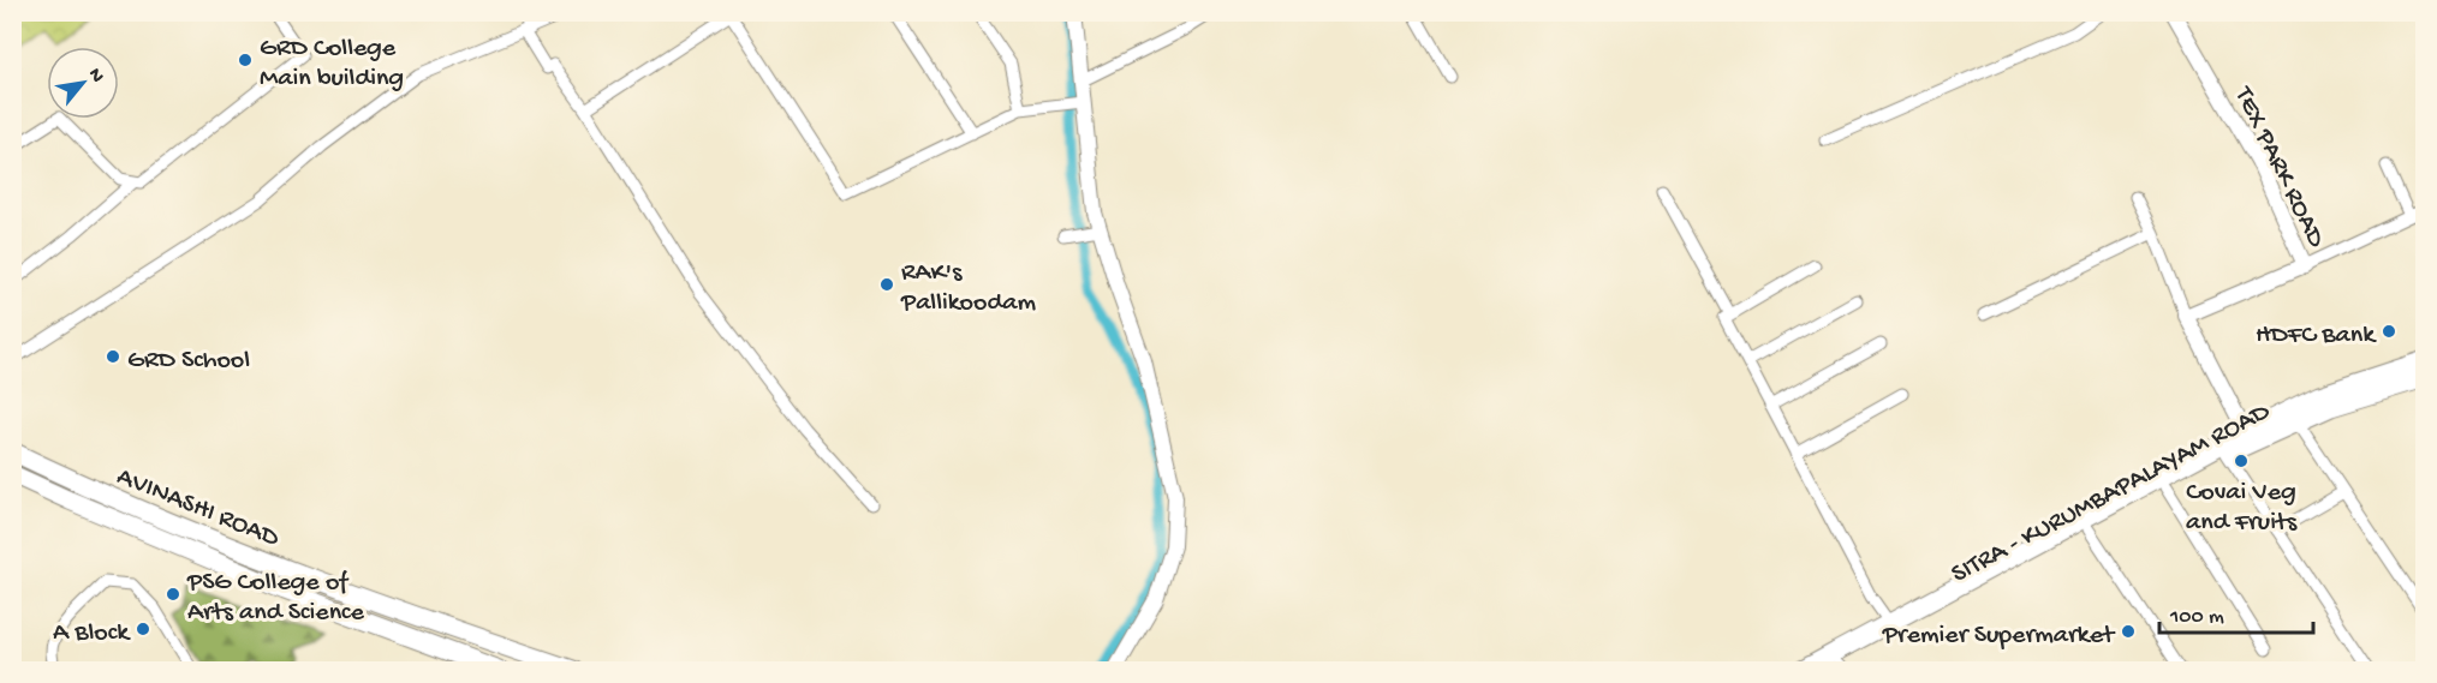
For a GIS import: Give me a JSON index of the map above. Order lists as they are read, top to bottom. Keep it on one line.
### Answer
{"streets":{"main road":["SITRA - KURUMBAPALAYAM ROAD","AVINASHI ROAD"],"street":["TEX PARK ROAD"]},"places":["GRD College Main building","RAK's Pallikoodam","HDFC Bank","GRD School","Covai Veg and Fruits","PSG College of Arts and Science","A Block","Premier Supermarket"],"scale_bar":"100 m","north":"top right"}
